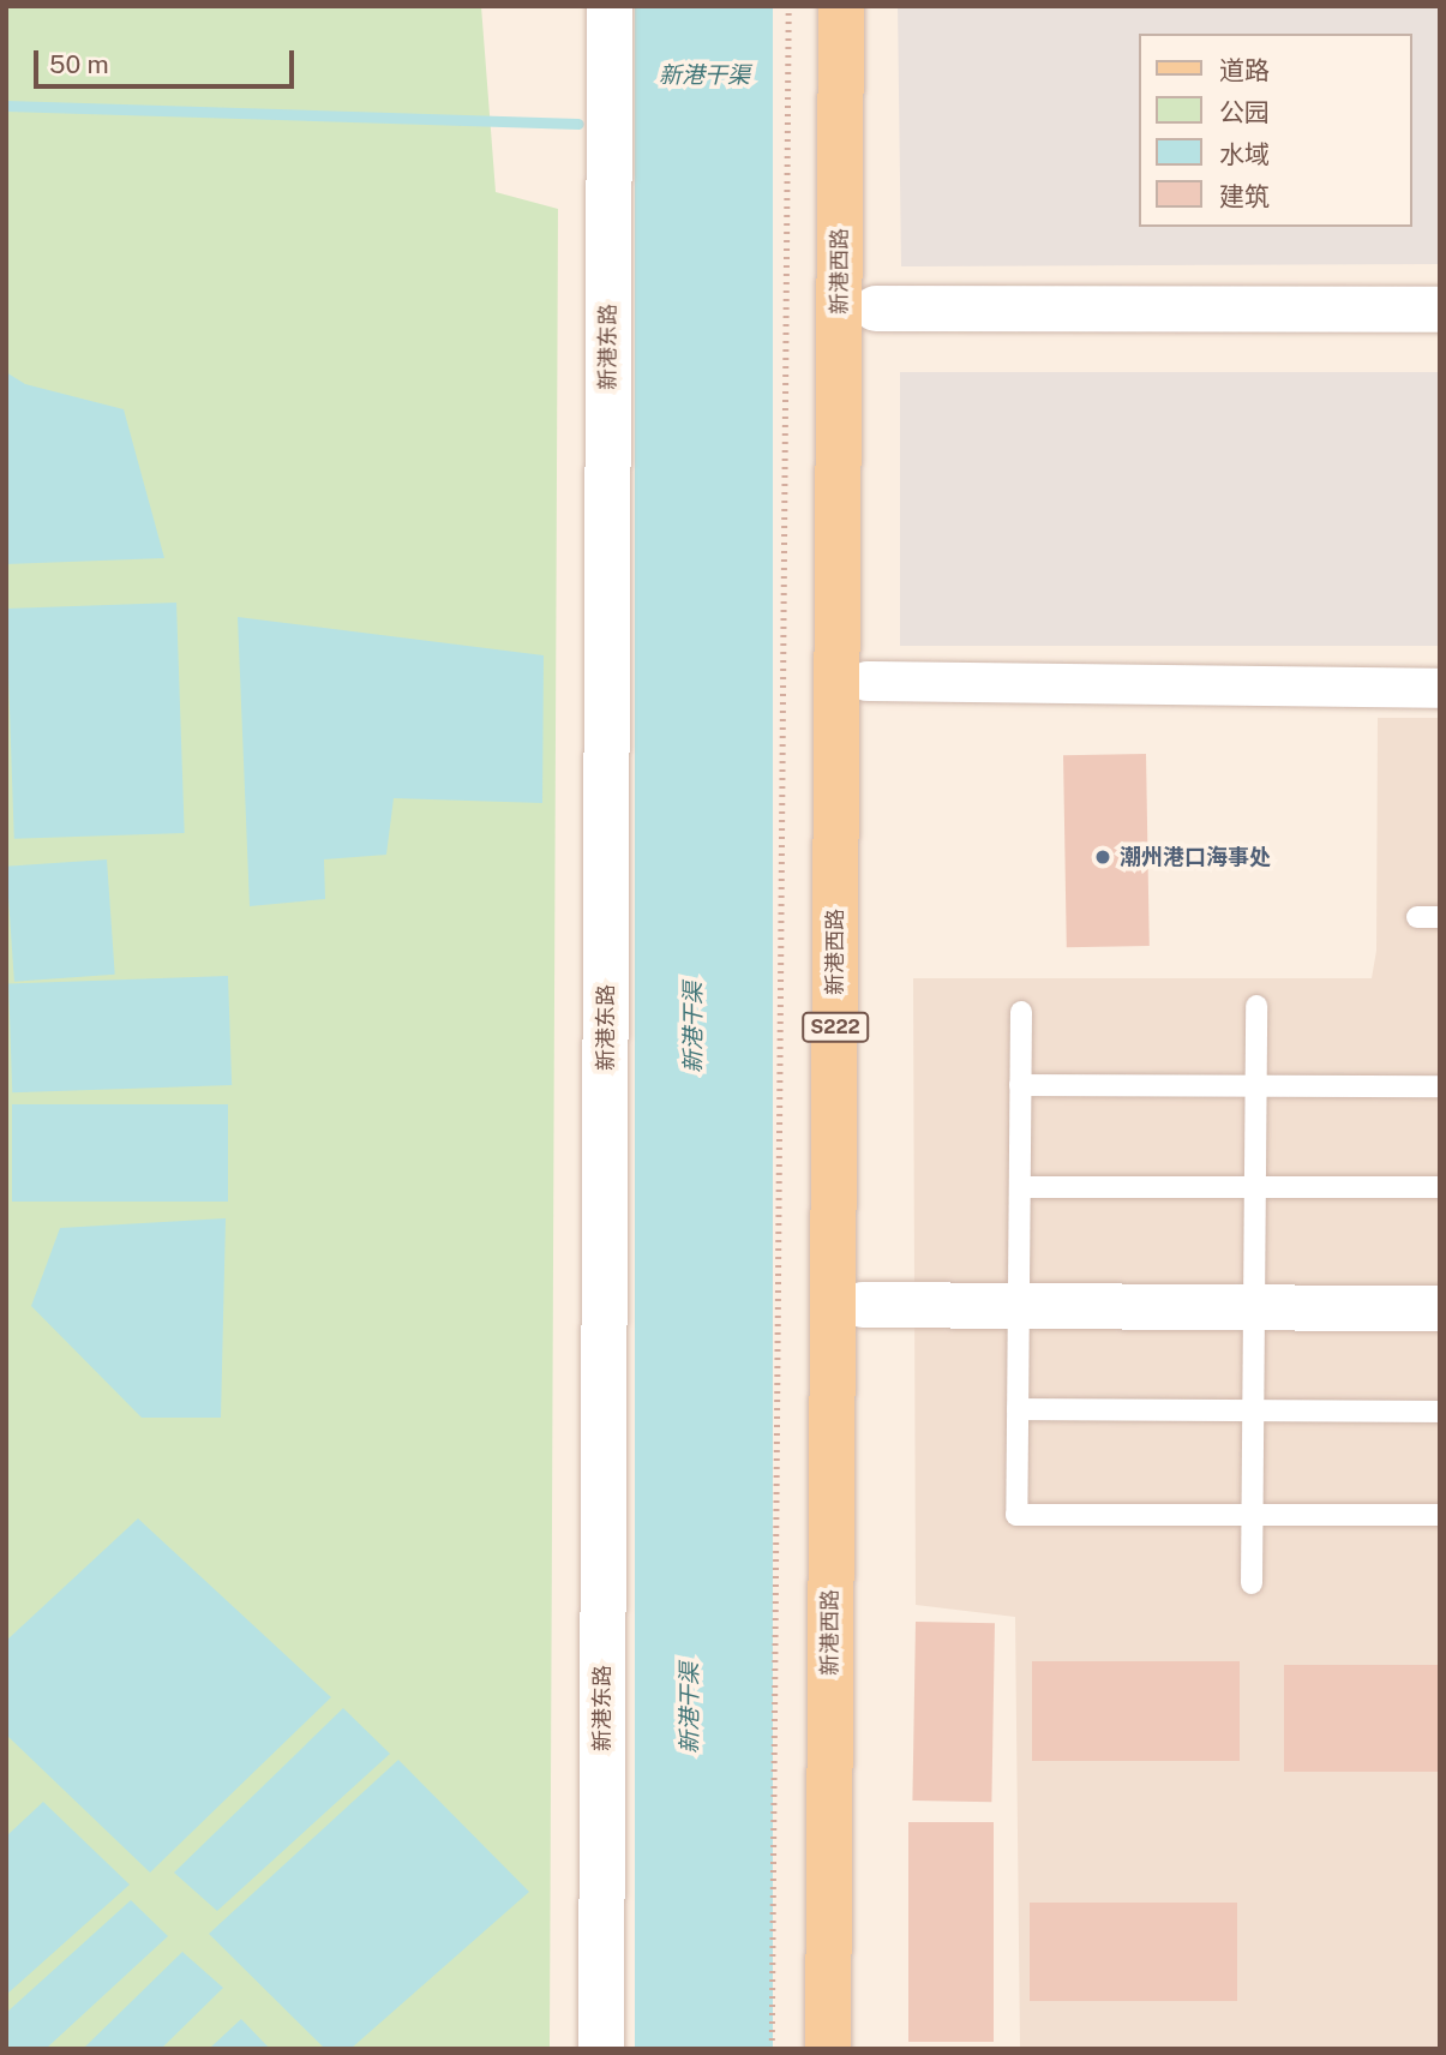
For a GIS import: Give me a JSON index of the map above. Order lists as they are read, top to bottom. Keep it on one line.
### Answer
{"streets":{"main road":["新港西路","新港东路","S222"]},"water":["新港干渠"],"places":["潮州港口海事处"],"legend":["道路","公园","水域","建筑"],"scale_bar":"50 m"}
